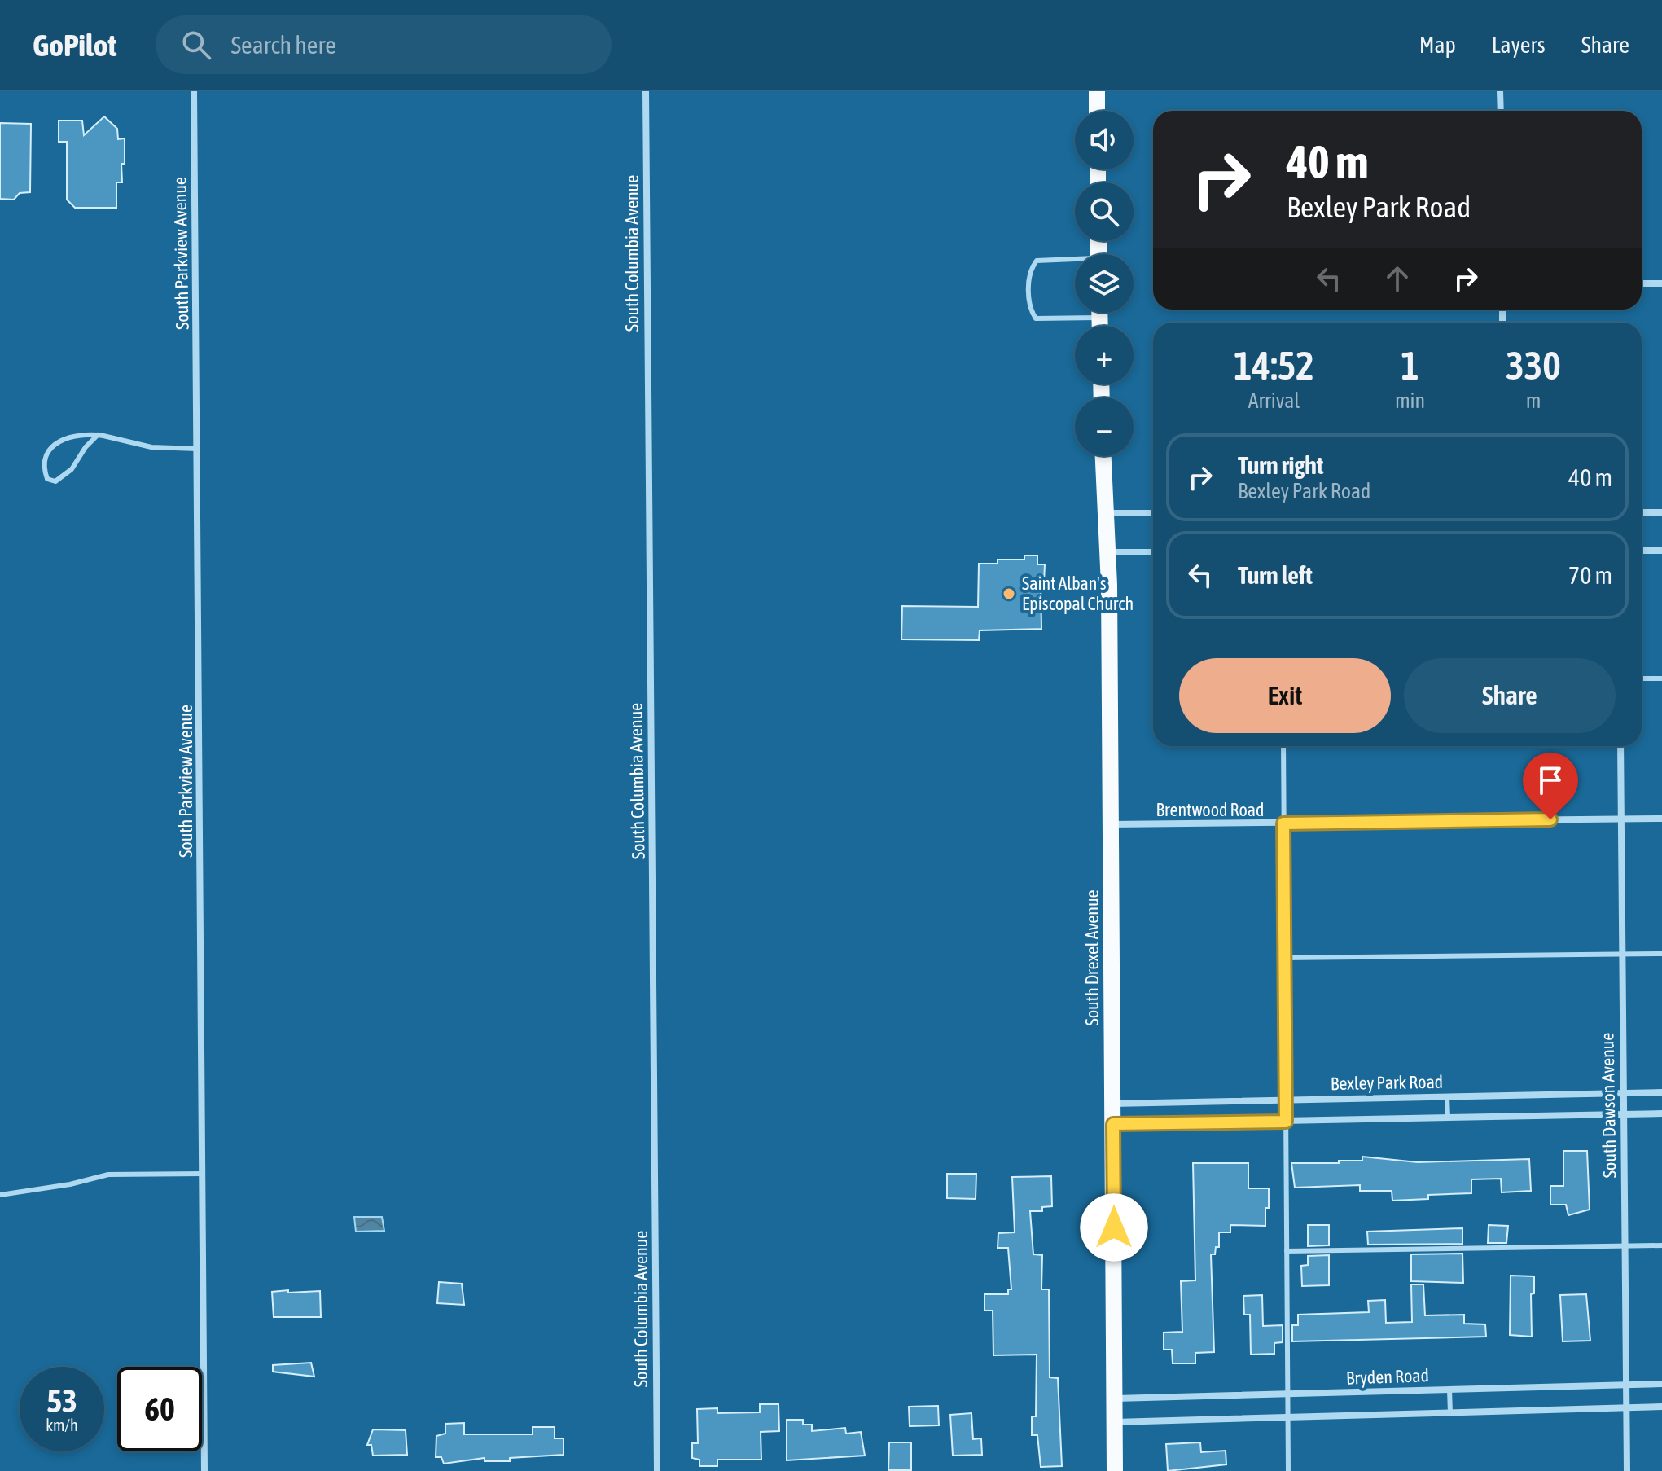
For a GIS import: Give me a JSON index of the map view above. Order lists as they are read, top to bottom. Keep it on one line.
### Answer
{"streets":{"main road":["South Drexel Avenue"],"street":["South Parkview Avenue","South Columbia Avenue","Brentwood Road","Bexley Park Road","South Dawson Avenue","Bryden Road"]},"crossings":[["Brentwood Road","South Drexel Avenue"],["Brentwood Road","South Dawson Avenue"],["South Drexel Avenue","Bexley Park Road"],["South Drexel Avenue","Bryden Road"],["Bexley Park Road","South Dawson Avenue"],["South Dawson Avenue","Bryden Road"]],"places":["Saint Alban's Episcopal Church"],"page":{"header":"GoPilot","search":"Search here","nav":["Map","Layers","Share"],"map_buttons":["+","−"],"turn":["40 m","Bexley Park Road"],"eta":["14:52","Arrival","1","min","330","m"],"list":[{"name":"Turn right","note":"Bexley Park Road","value":"40 m"},{"name":"Turn left","value":"70 m"}],"buttons":["Exit","Share"],"speed":"53 km/h","limit":"60"}}
